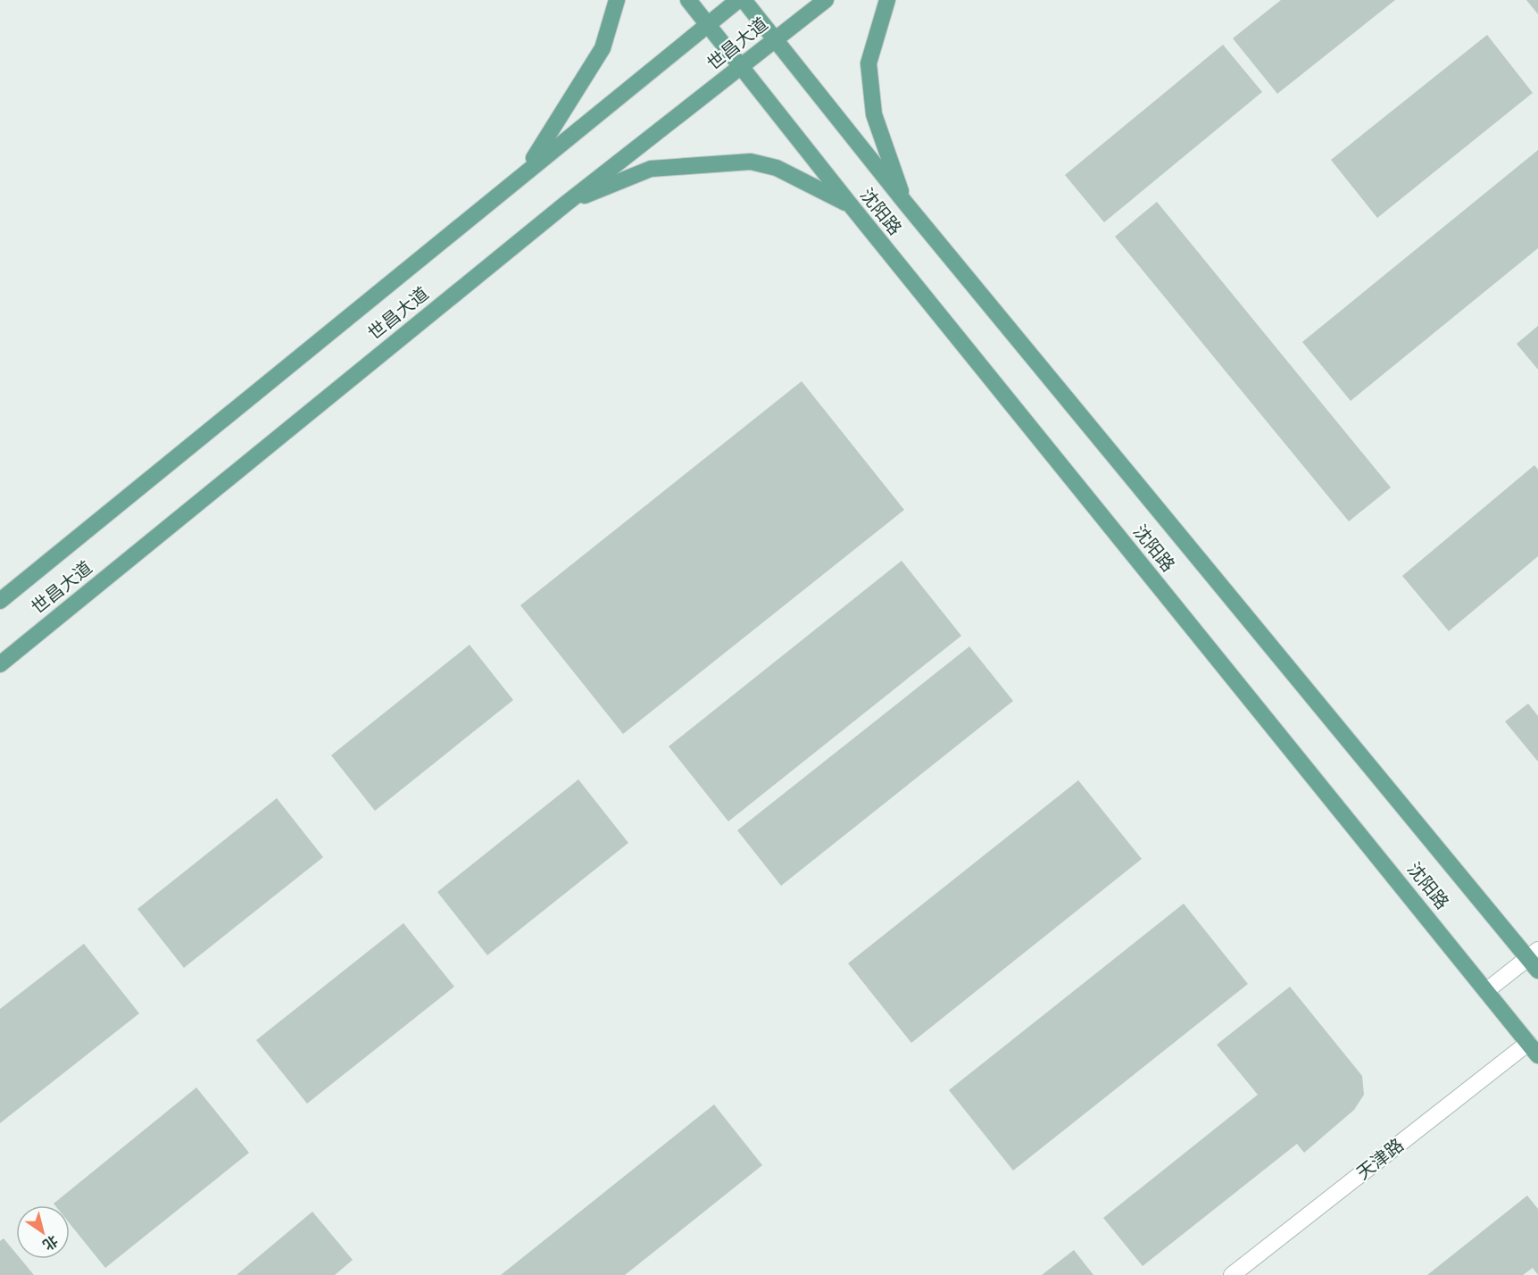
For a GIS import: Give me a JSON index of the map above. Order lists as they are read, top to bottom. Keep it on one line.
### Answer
{"streets":{"main road":["世昌大道","沈阳路"],"street":["天津路"]},"crossings":[["世昌大道","沈阳路"],["沈阳路","天津路"]],"north":"bottom right"}
